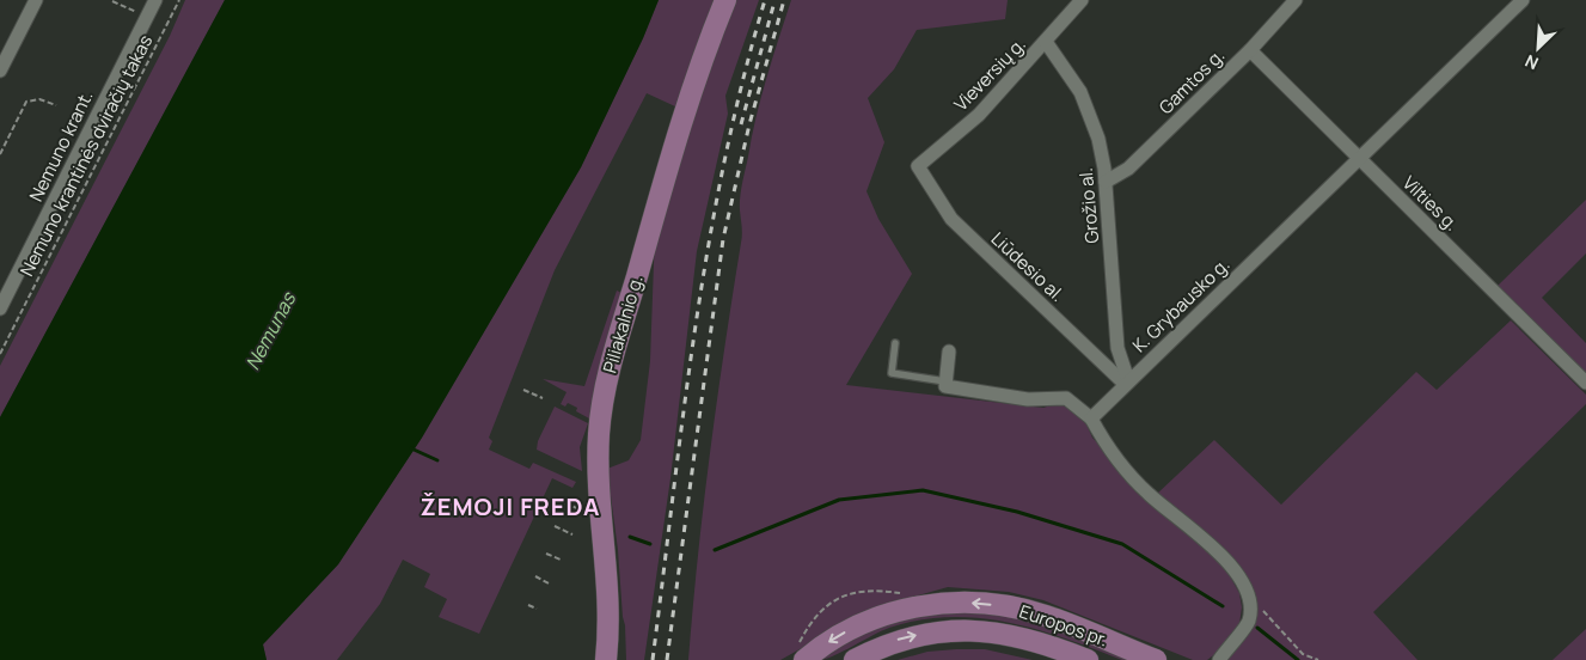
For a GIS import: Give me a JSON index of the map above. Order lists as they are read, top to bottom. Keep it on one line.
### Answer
{"streets":{"main road":["Piliakalnio g.","Europos pr."],"street":["Vieversių g.","Gamtos g.","Nemuno krant.","Vilties g.","Grožio al.","Liūdesio al.","K. Grybausko g."],"path":["Nemuno krantinės dviračių takas"]},"crossings":[["Vieversių g.","Grožio al."],["Vieversių g.","Liūdesio al."],["Gamtos g.","Vilties g."],["Gamtos g.","Grožio al."],["Vilties g.","K. Grybausko g."],["Grožio al.","Liūdesio al."],["Grožio al.","K. Grybausko g."],["Liūdesio al.","K. Grybausko g."]],"districts":["ŽEMOJI FREDA"],"water":["Nemunas"],"north":"bottom left"}
